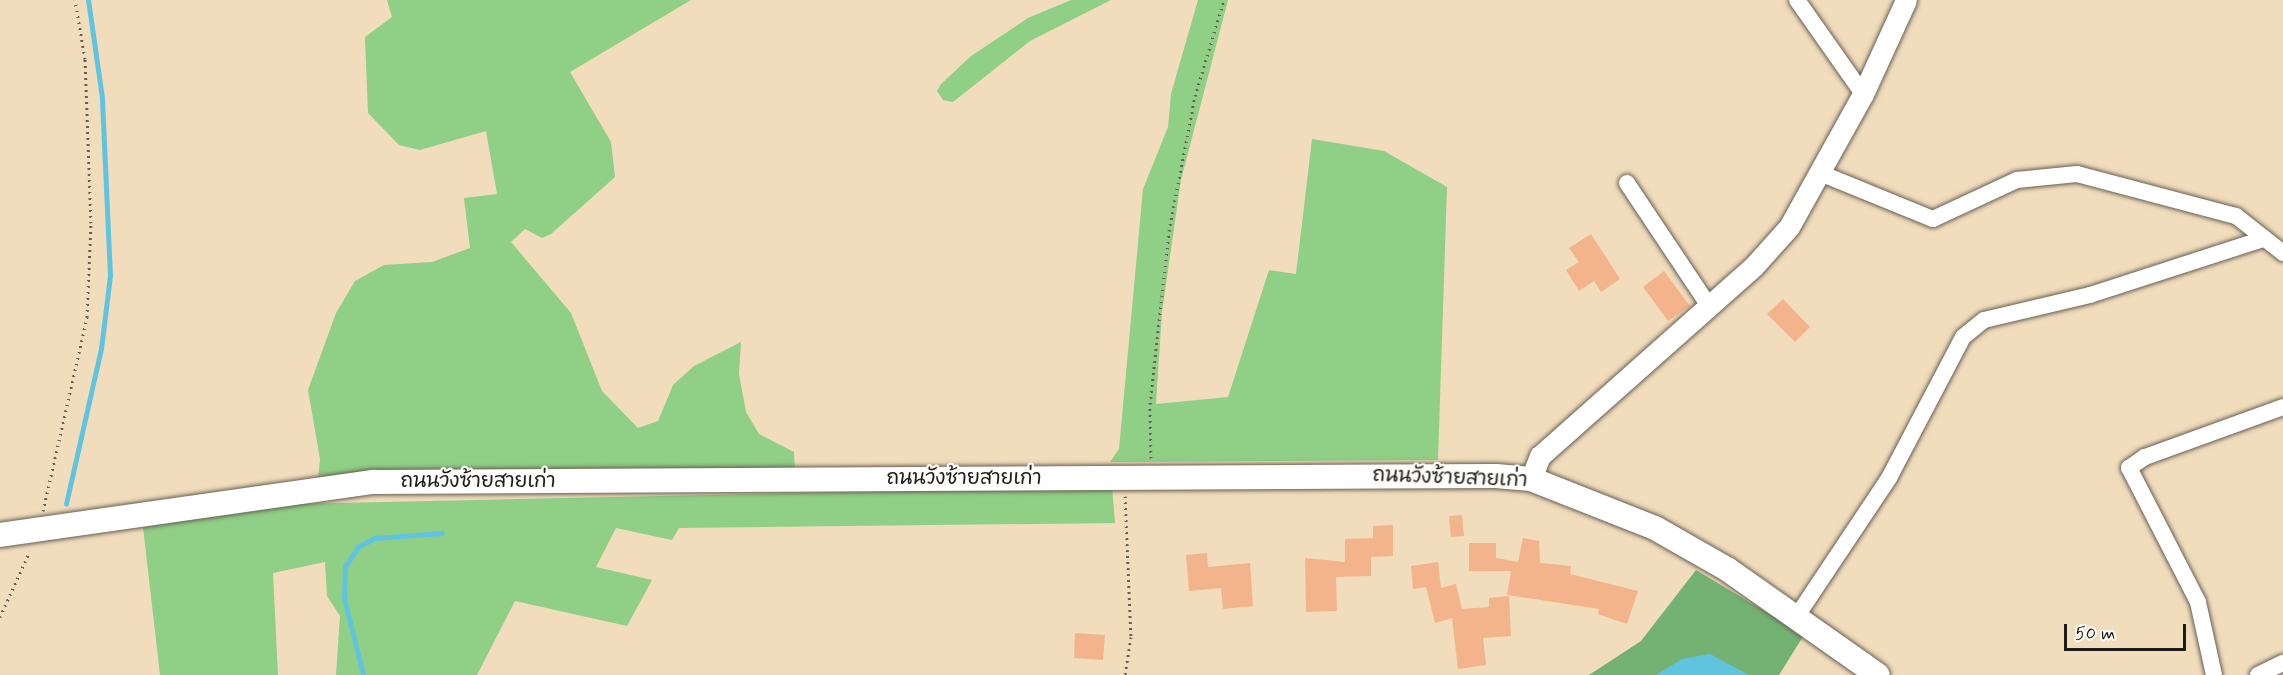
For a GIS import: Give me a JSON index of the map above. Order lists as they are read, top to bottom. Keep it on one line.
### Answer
{"streets":{"main road":["ถนนวังซ้ายสายเก่า"]},"scale_bar":"50 m"}
